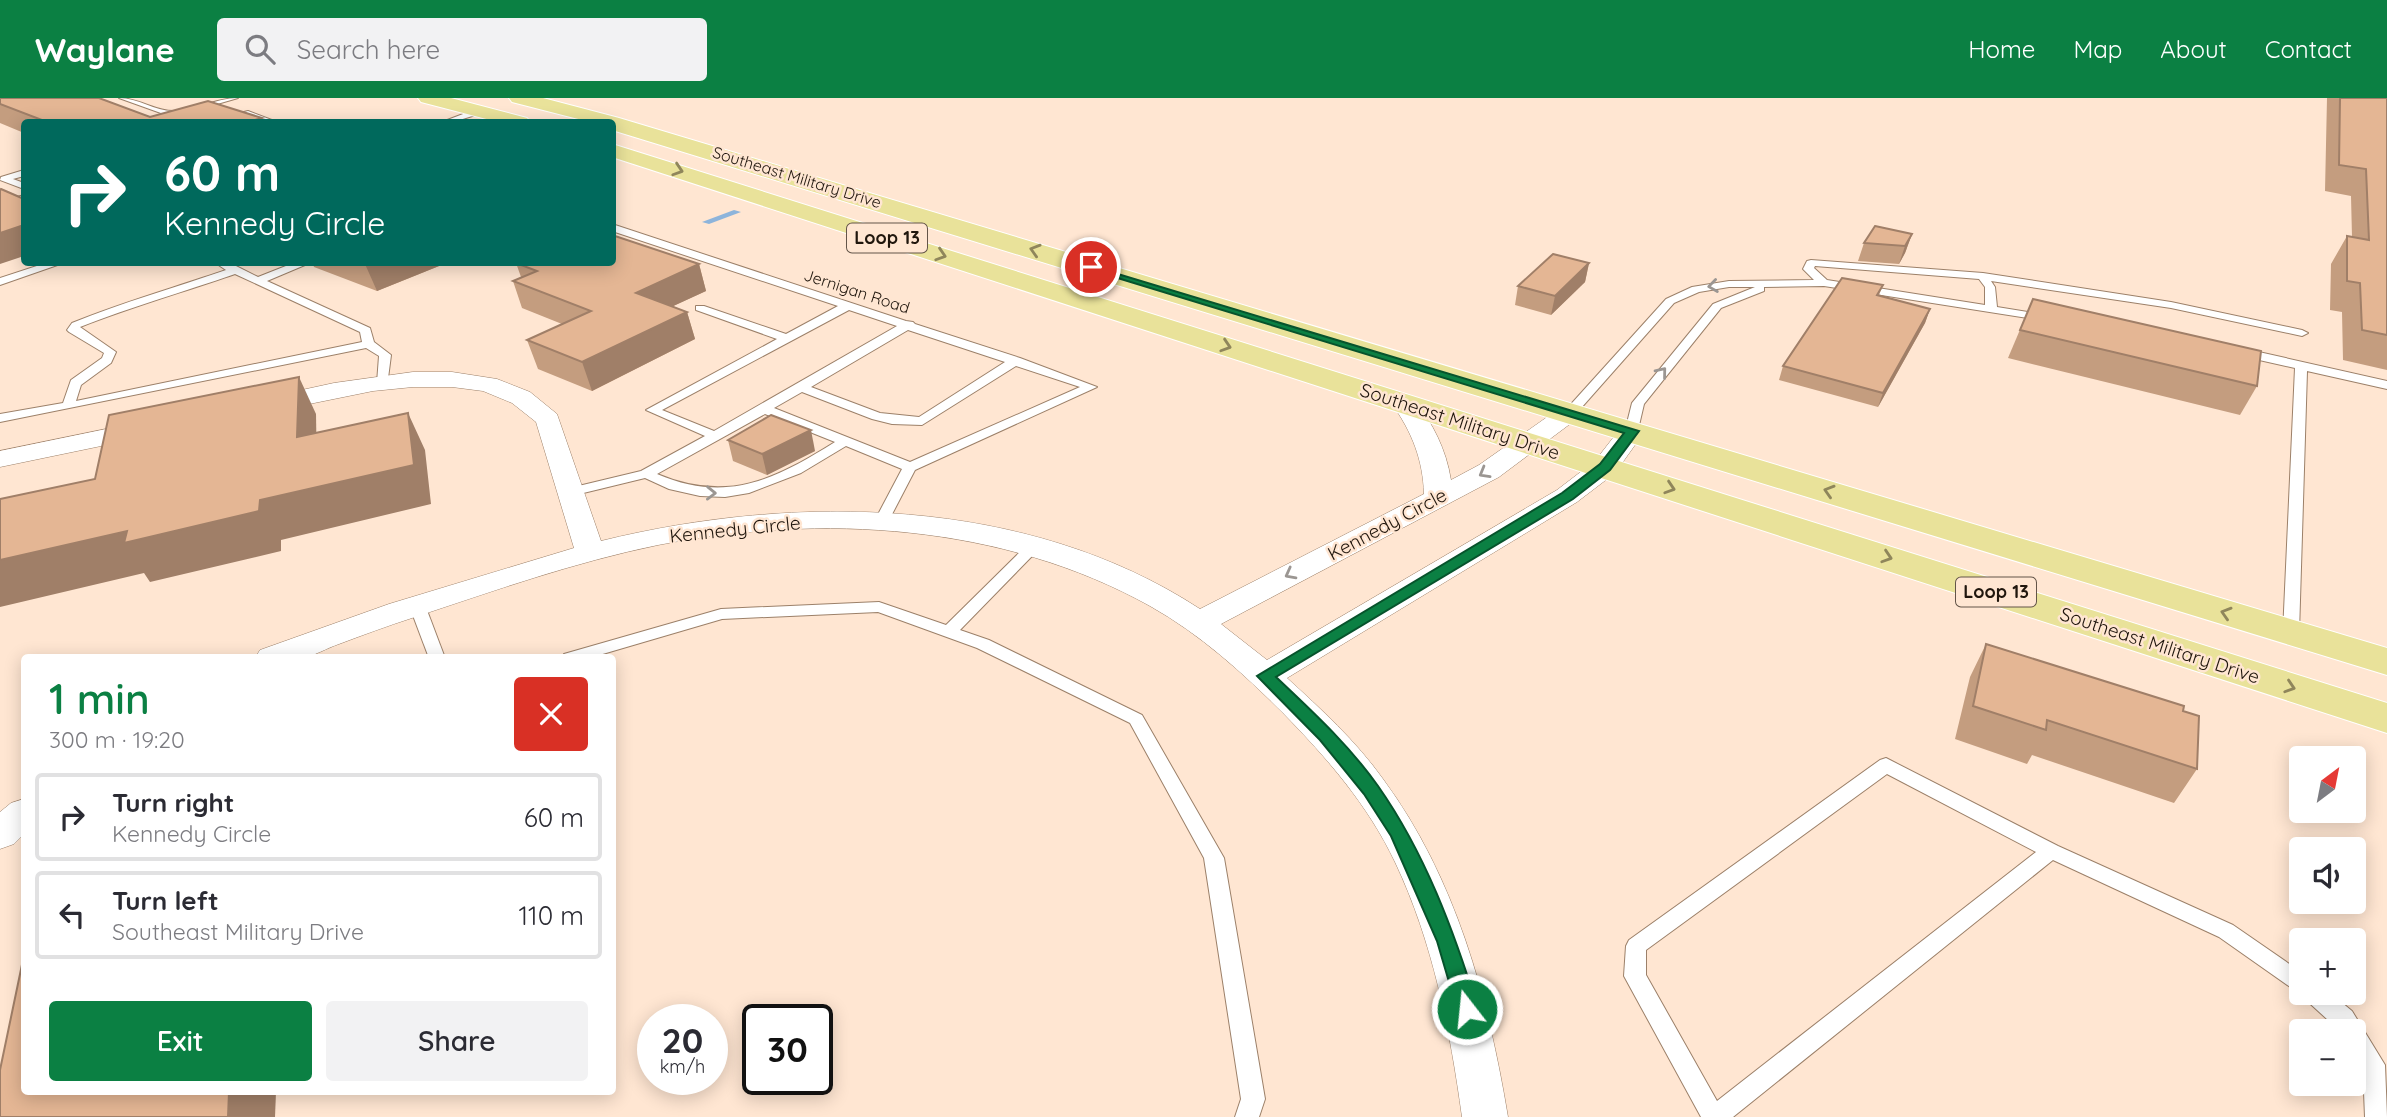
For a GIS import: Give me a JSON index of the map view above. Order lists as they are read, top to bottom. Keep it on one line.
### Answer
{"streets":{"main road":["Southeast Military Drive","Loop 13"],"street":["Kennedy Circle"],"lane":["Jernigan Road"]},"crossings":[["Southeast Military Drive","Kennedy Circle"]],"north":"top right","page":{"header":"Waylane","search":"Search here","nav":["Home","Map","About","Contact"],"turn":["60 m","Kennedy Circle"],"heading":["1 min","300 m · 19:20"],"map_buttons":["+","−"],"list":[{"name":"Turn right","note":"Kennedy Circle","value":"60 m"},{"name":"Turn left","note":"Southeast Military Drive","value":"110 m"}],"buttons":["Exit","Share"],"speed":"20 km/h","limit":"30"}}
